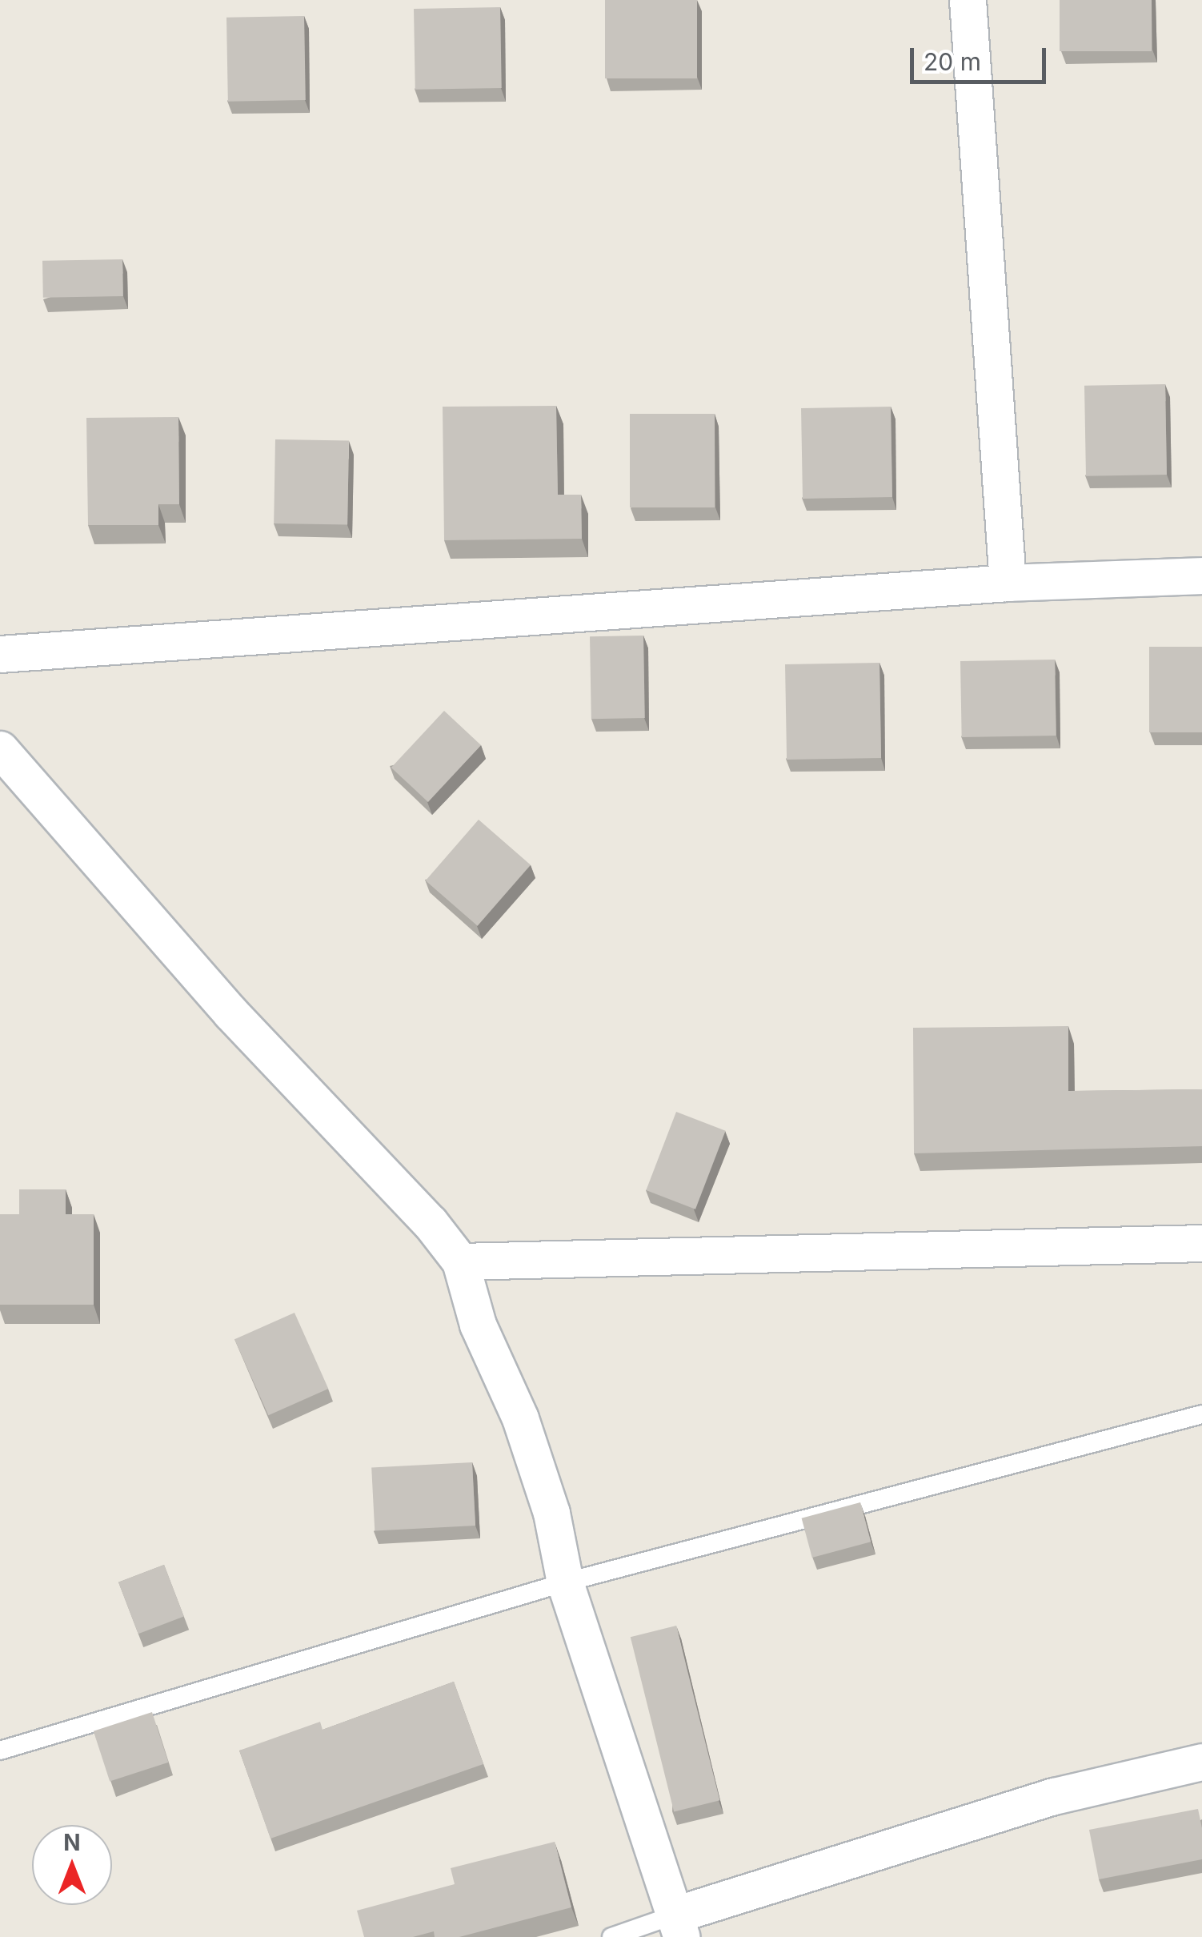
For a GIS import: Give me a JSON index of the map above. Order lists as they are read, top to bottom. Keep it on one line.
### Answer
{"scale_bar":"20 m","north":"top"}
